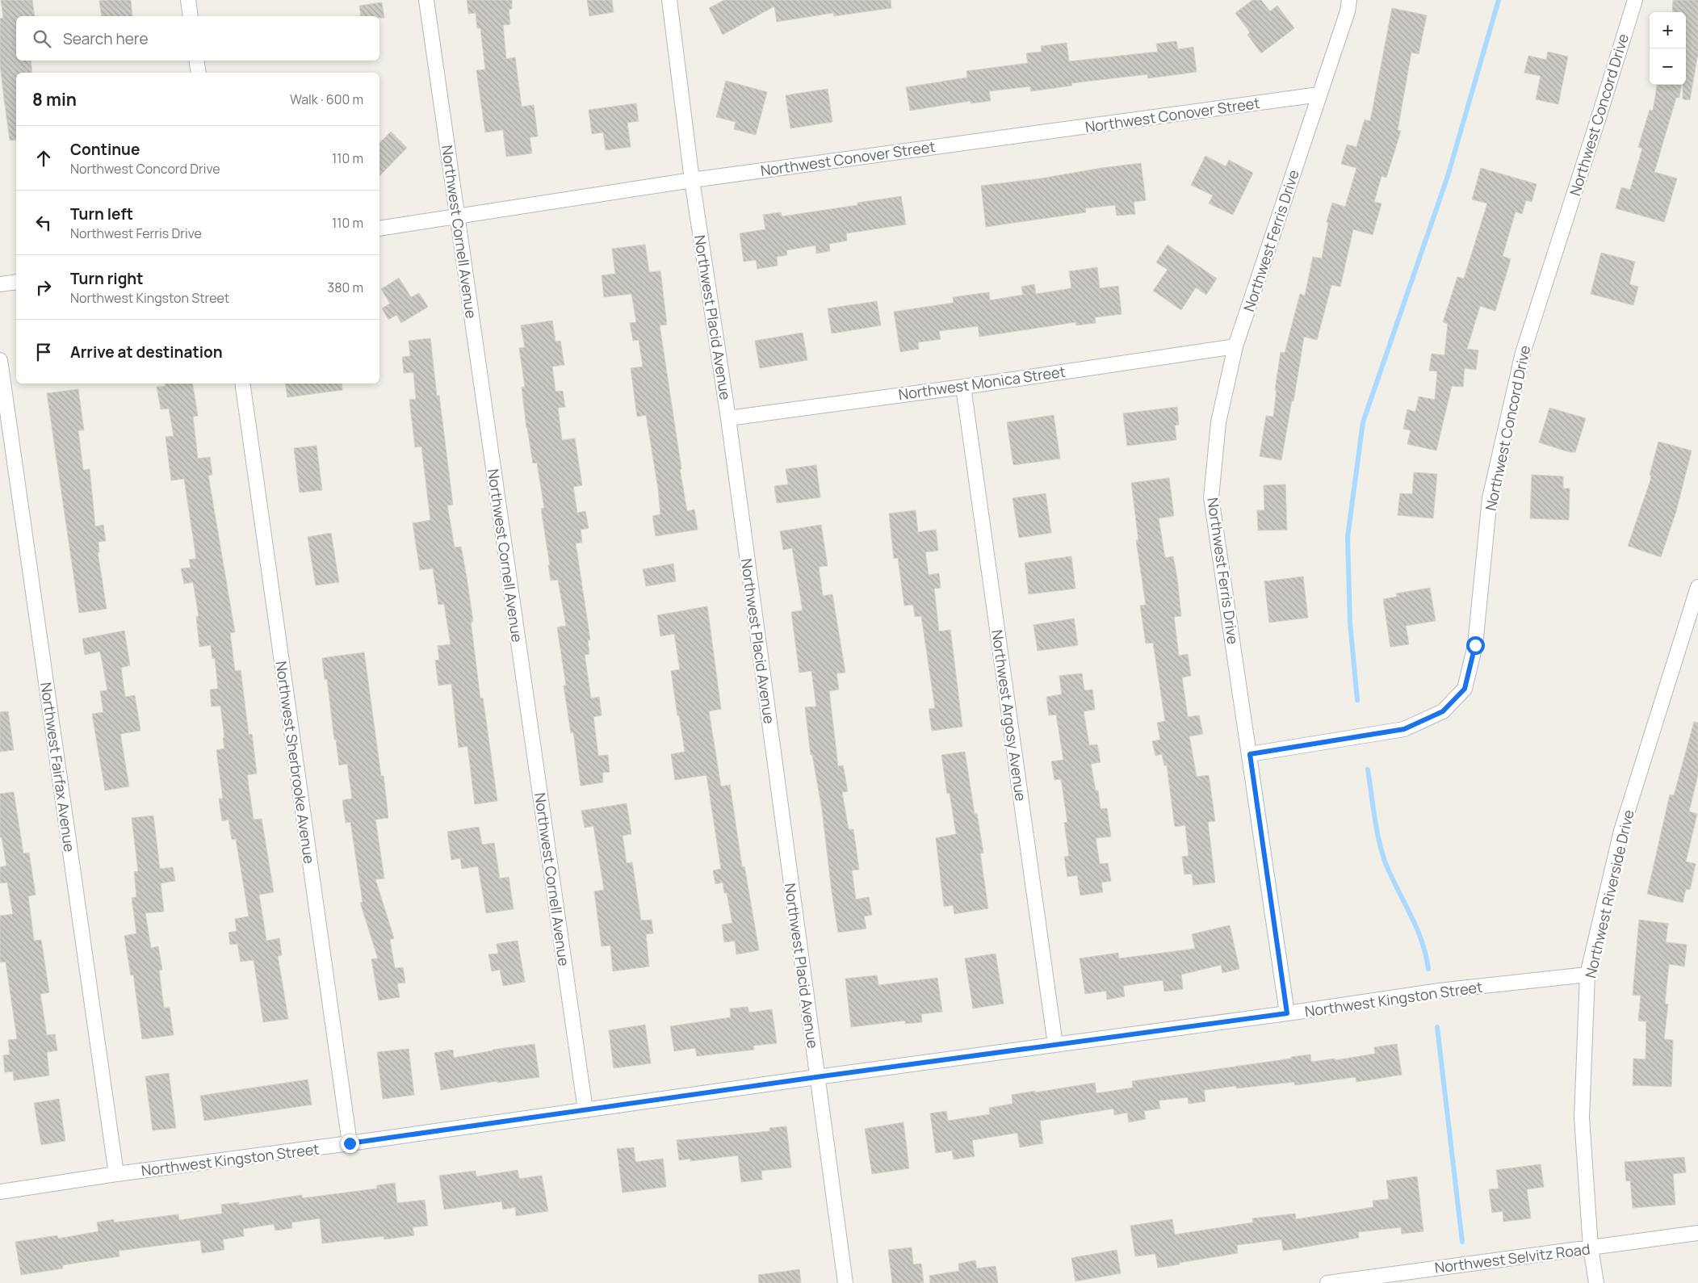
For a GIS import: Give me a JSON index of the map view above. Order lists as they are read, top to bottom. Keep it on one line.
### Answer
{"streets":{"street":["Northwest Conover Street","Northwest Concord Drive","Northwest Cornell Avenue","Northwest Ferris Drive","Northwest Placid Avenue","Northwest Monica Street","Northwest Argosy Avenue","Northwest Sherbrooke Avenue","Northwest Fairfax Avenue","Northwest Riverside Drive","Northwest Kingston Street","Northwest Selvitz Road"]},"crossings":[["Northwest Conover Street","Northwest Cornell Avenue"],["Northwest Conover Street","Northwest Ferris Drive"],["Northwest Conover Street","Northwest Placid Avenue"],["Northwest Concord Drive","Northwest Ferris Drive"],["Northwest Cornell Avenue","Northwest Kingston Street"],["Northwest Ferris Drive","Northwest Monica Street"],["Northwest Ferris Drive","Northwest Kingston Street"],["Northwest Placid Avenue","Northwest Monica Street"],["Northwest Placid Avenue","Northwest Kingston Street"],["Northwest Monica Street","Northwest Argosy Avenue"],["Northwest Argosy Avenue","Northwest Kingston Street"],["Northwest Sherbrooke Avenue","Northwest Kingston Street"],["Northwest Fairfax Avenue","Northwest Kingston Street"],["Northwest Riverside Drive","Northwest Kingston Street"],["Northwest Riverside Drive","Northwest Selvitz Road"]],"page":{"map_buttons":["+","−"],"search":"Search here","heading":["8 min","Walk · 600 m"],"list":[["Continue","Northwest Concord Drive","110 m"],["Turn left","Northwest Ferris Drive","110 m"],["Turn right","Northwest Kingston Street","380 m"],"Arrive at destination"]}}
